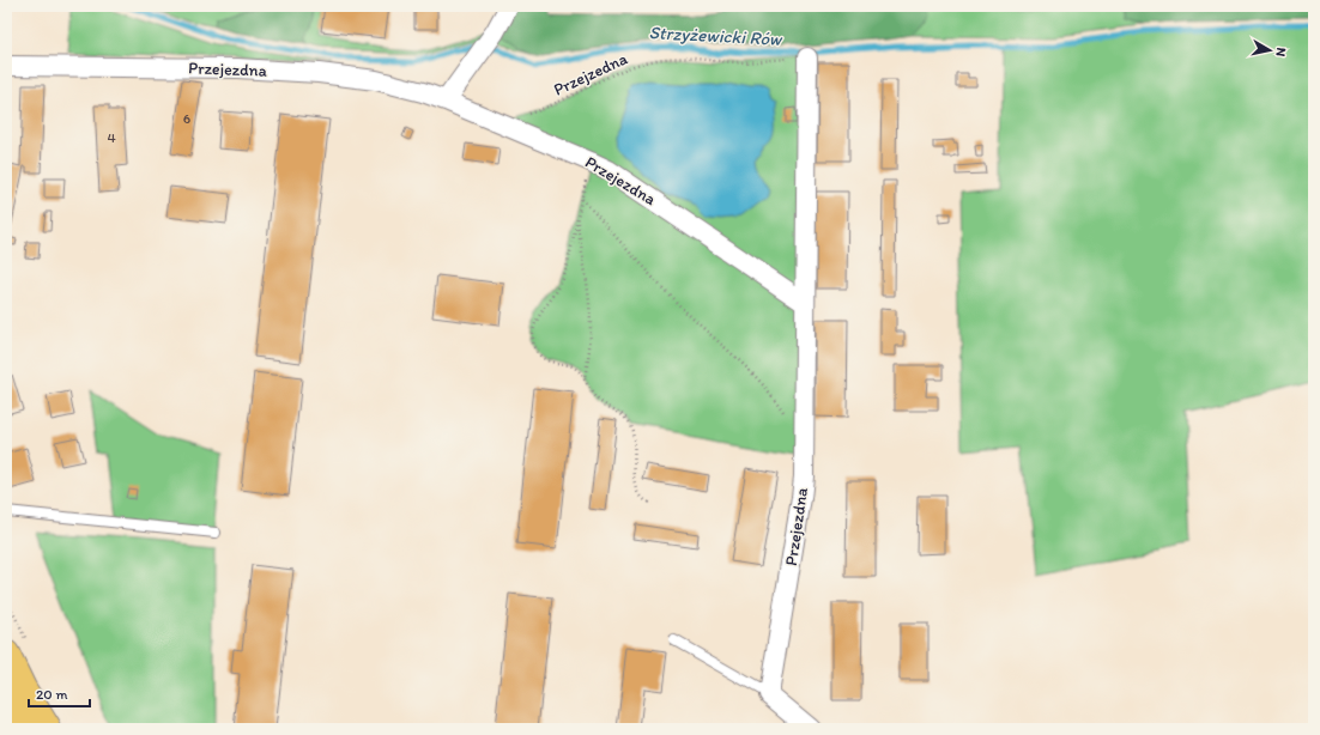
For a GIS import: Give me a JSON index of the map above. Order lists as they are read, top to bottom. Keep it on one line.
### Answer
{"streets":{"street":["Przejezdna"],"path":["Przejzedna"]},"crossings":[["Przejezdna","Przejzedna"]],"water":["Strzyżewicki Rów"],"house_numbers":["6","4"],"scale_bar":"20 m","north":"right"}
